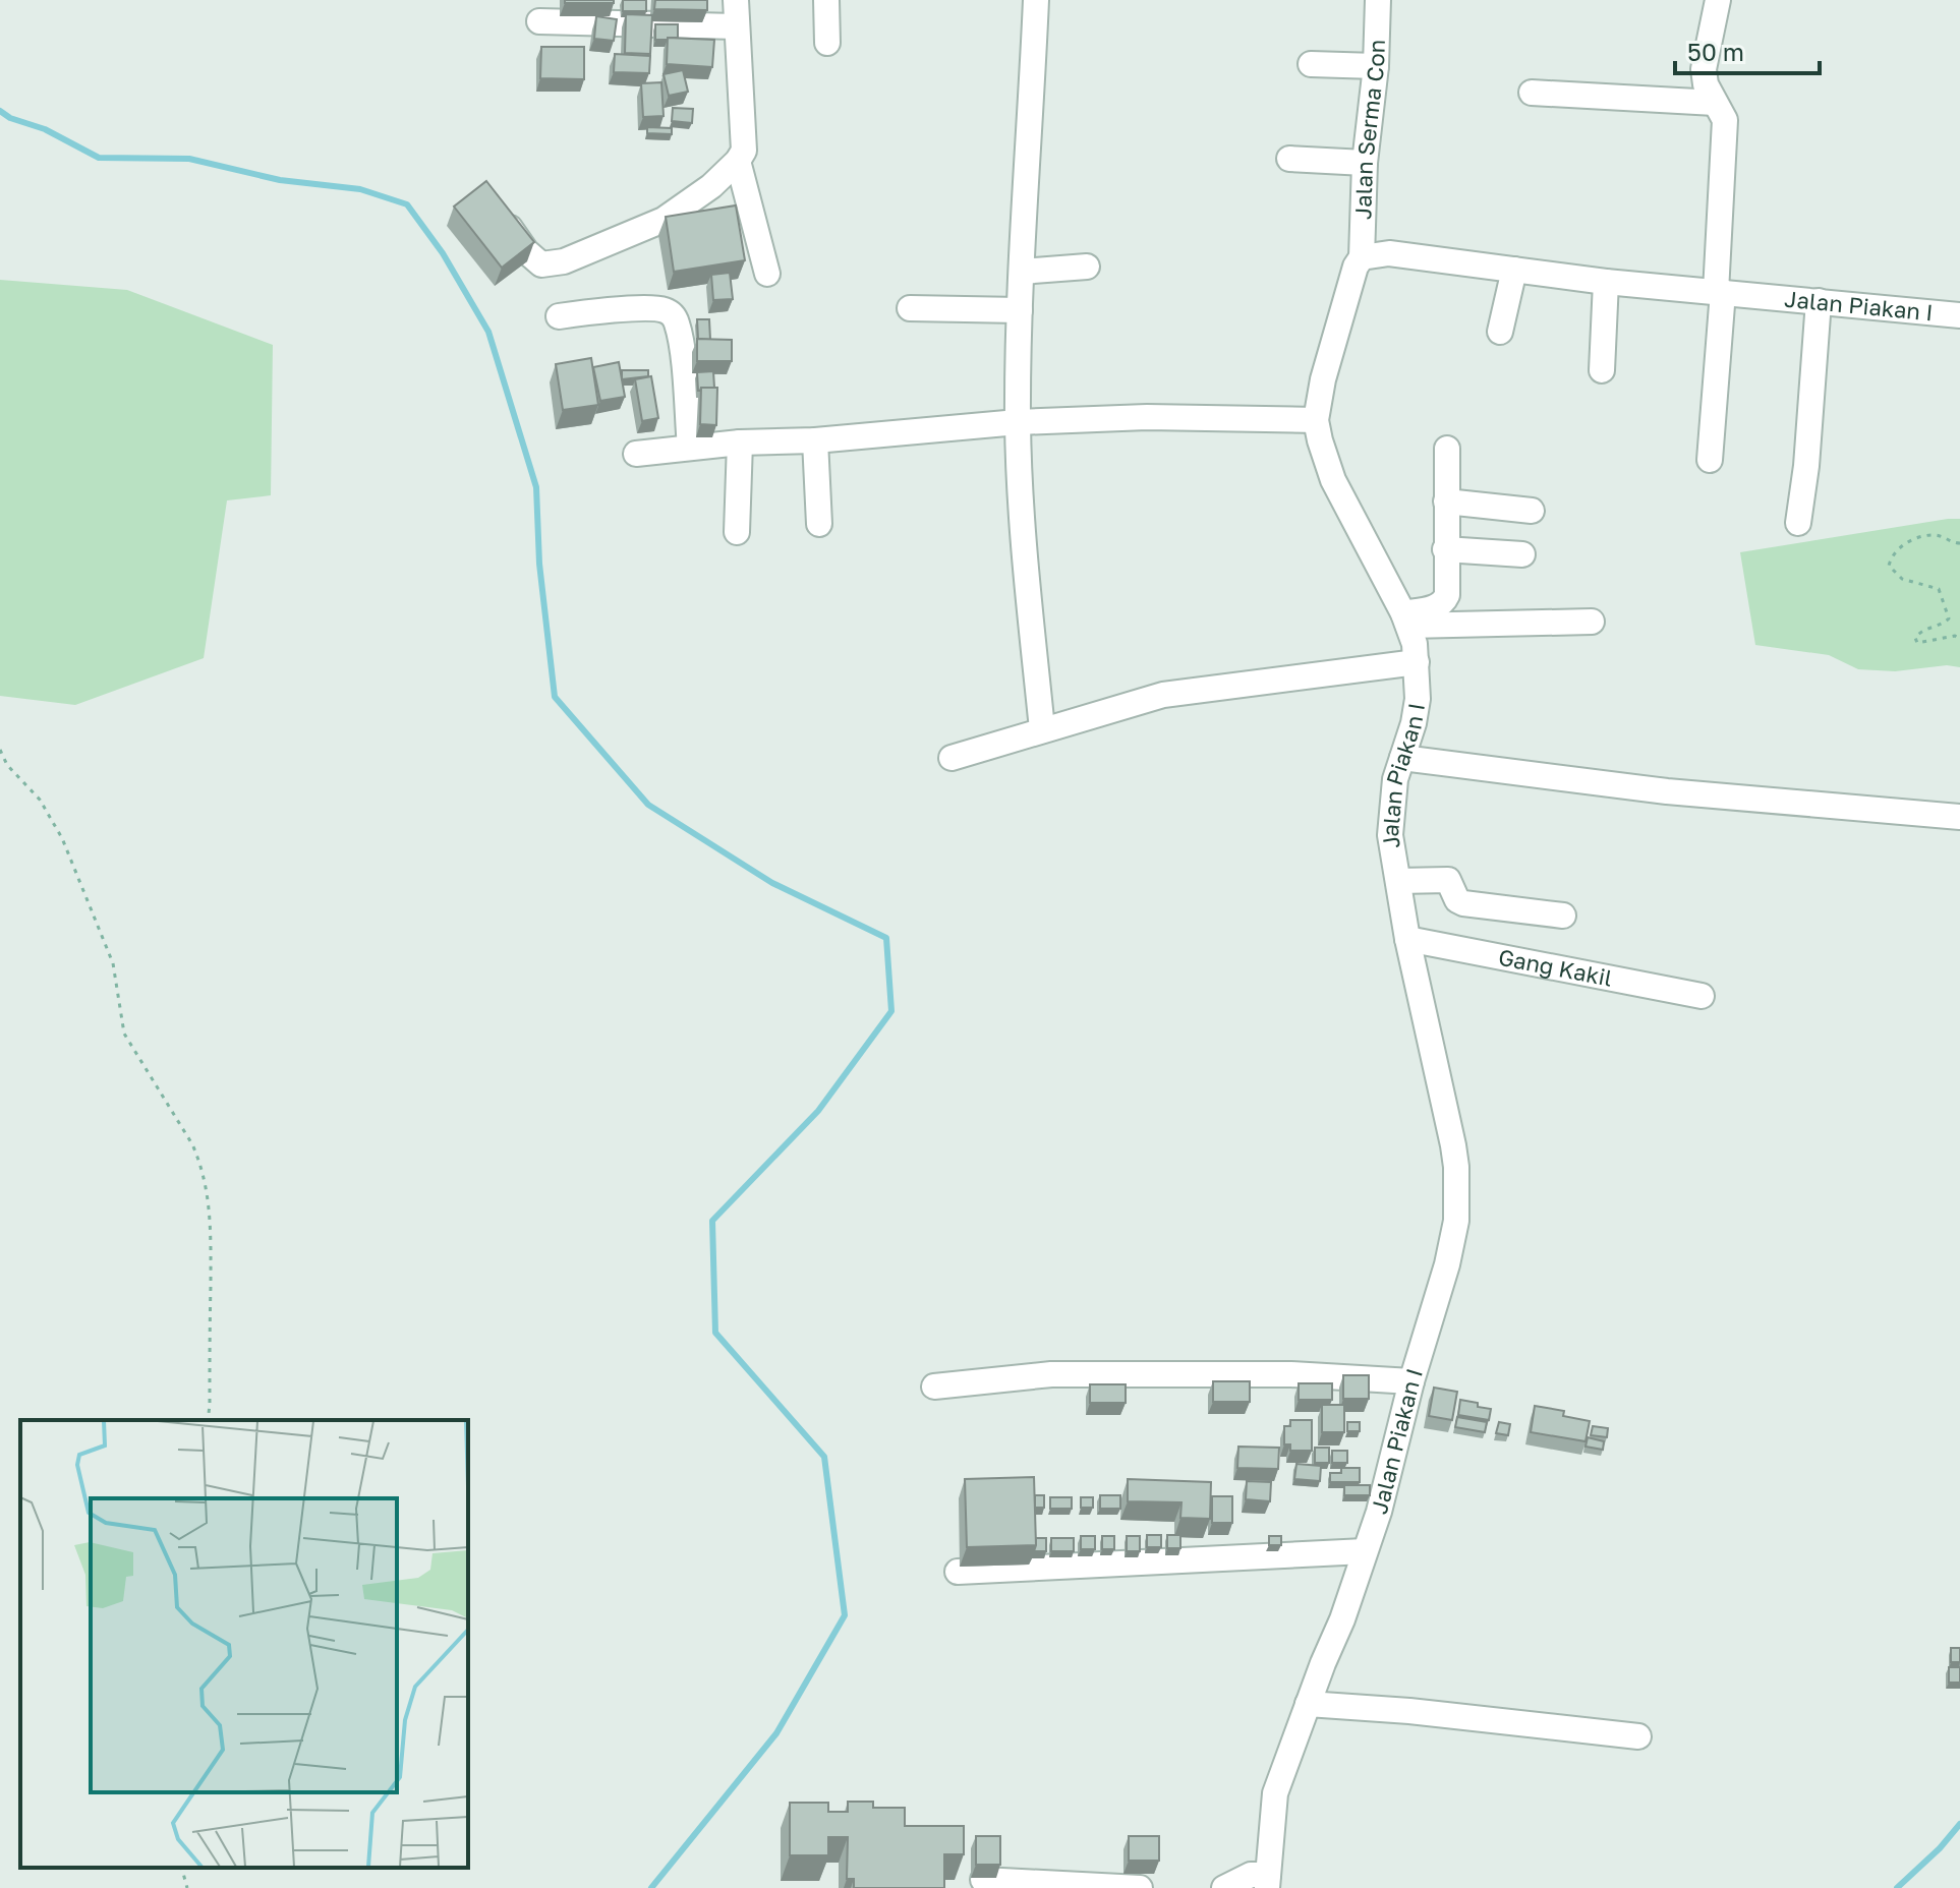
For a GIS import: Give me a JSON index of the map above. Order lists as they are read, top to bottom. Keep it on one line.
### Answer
{"streets":{"street":["Jalan Serma Con","Jalan Piakan I","Gang Kakil"]},"crossings":[["Jalan Serma Con","Jalan Piakan I"],["Jalan Piakan I","Gang Kakil"]],"scale_bar":"50 m"}
